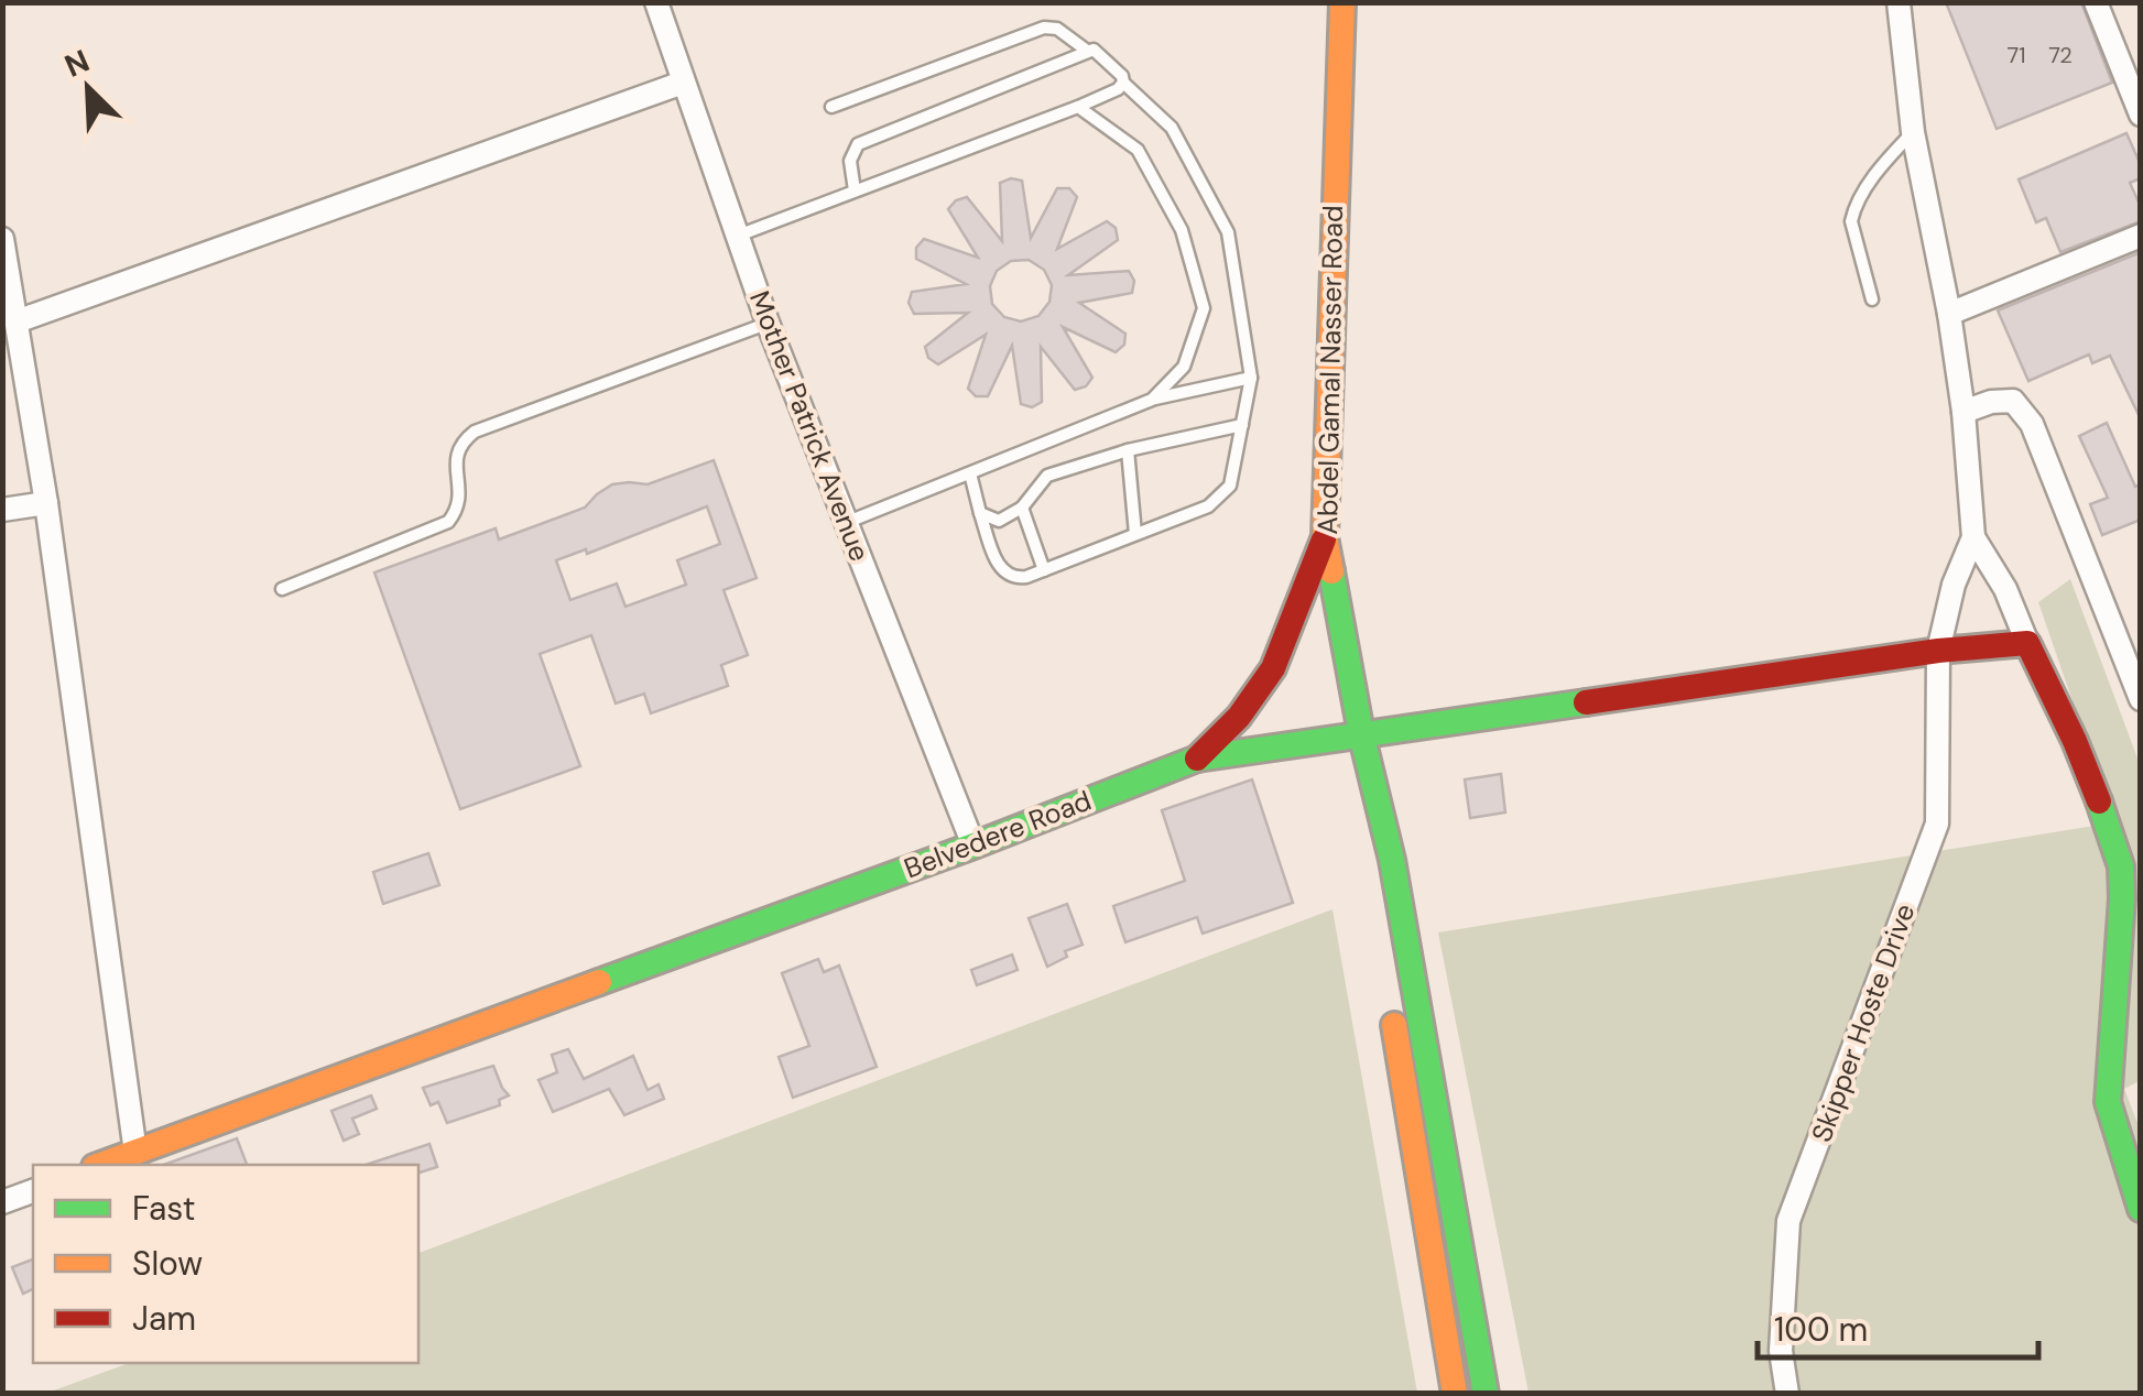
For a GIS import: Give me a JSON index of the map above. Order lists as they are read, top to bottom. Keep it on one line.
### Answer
{"streets":{"main road":["Abdel Gamal Nasser Road","Belvedere Road","Skipper Hoste Drive"],"street":["Mother Patrick Avenue"]},"crossings":[["Abdel Gamal Nasser Road","Belvedere Road"],["Mother Patrick Avenue","Belvedere Road"],["Belvedere Road","Skipper Hoste Drive"]],"house_numbers":["71","72"],"legend":["Fast","Slow","Jam"],"scale_bar":"100 m","north":"top left"}
